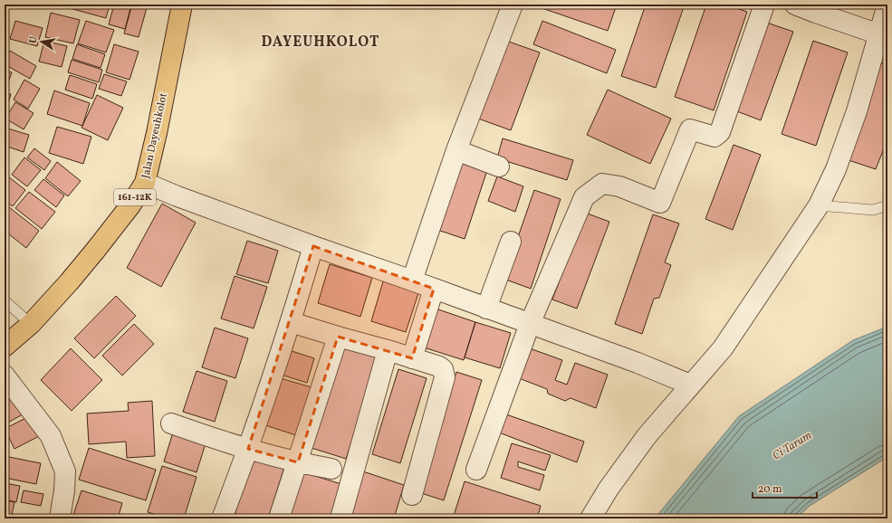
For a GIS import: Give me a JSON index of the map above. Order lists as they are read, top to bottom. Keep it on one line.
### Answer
{"streets":{"main road":["Jalan Dayeuhkolot","161-12K"]},"districts":["DAYEUHKOLOT"],"water":["Ci Tarum"],"scale_bar":"20 m","north":"left"}
